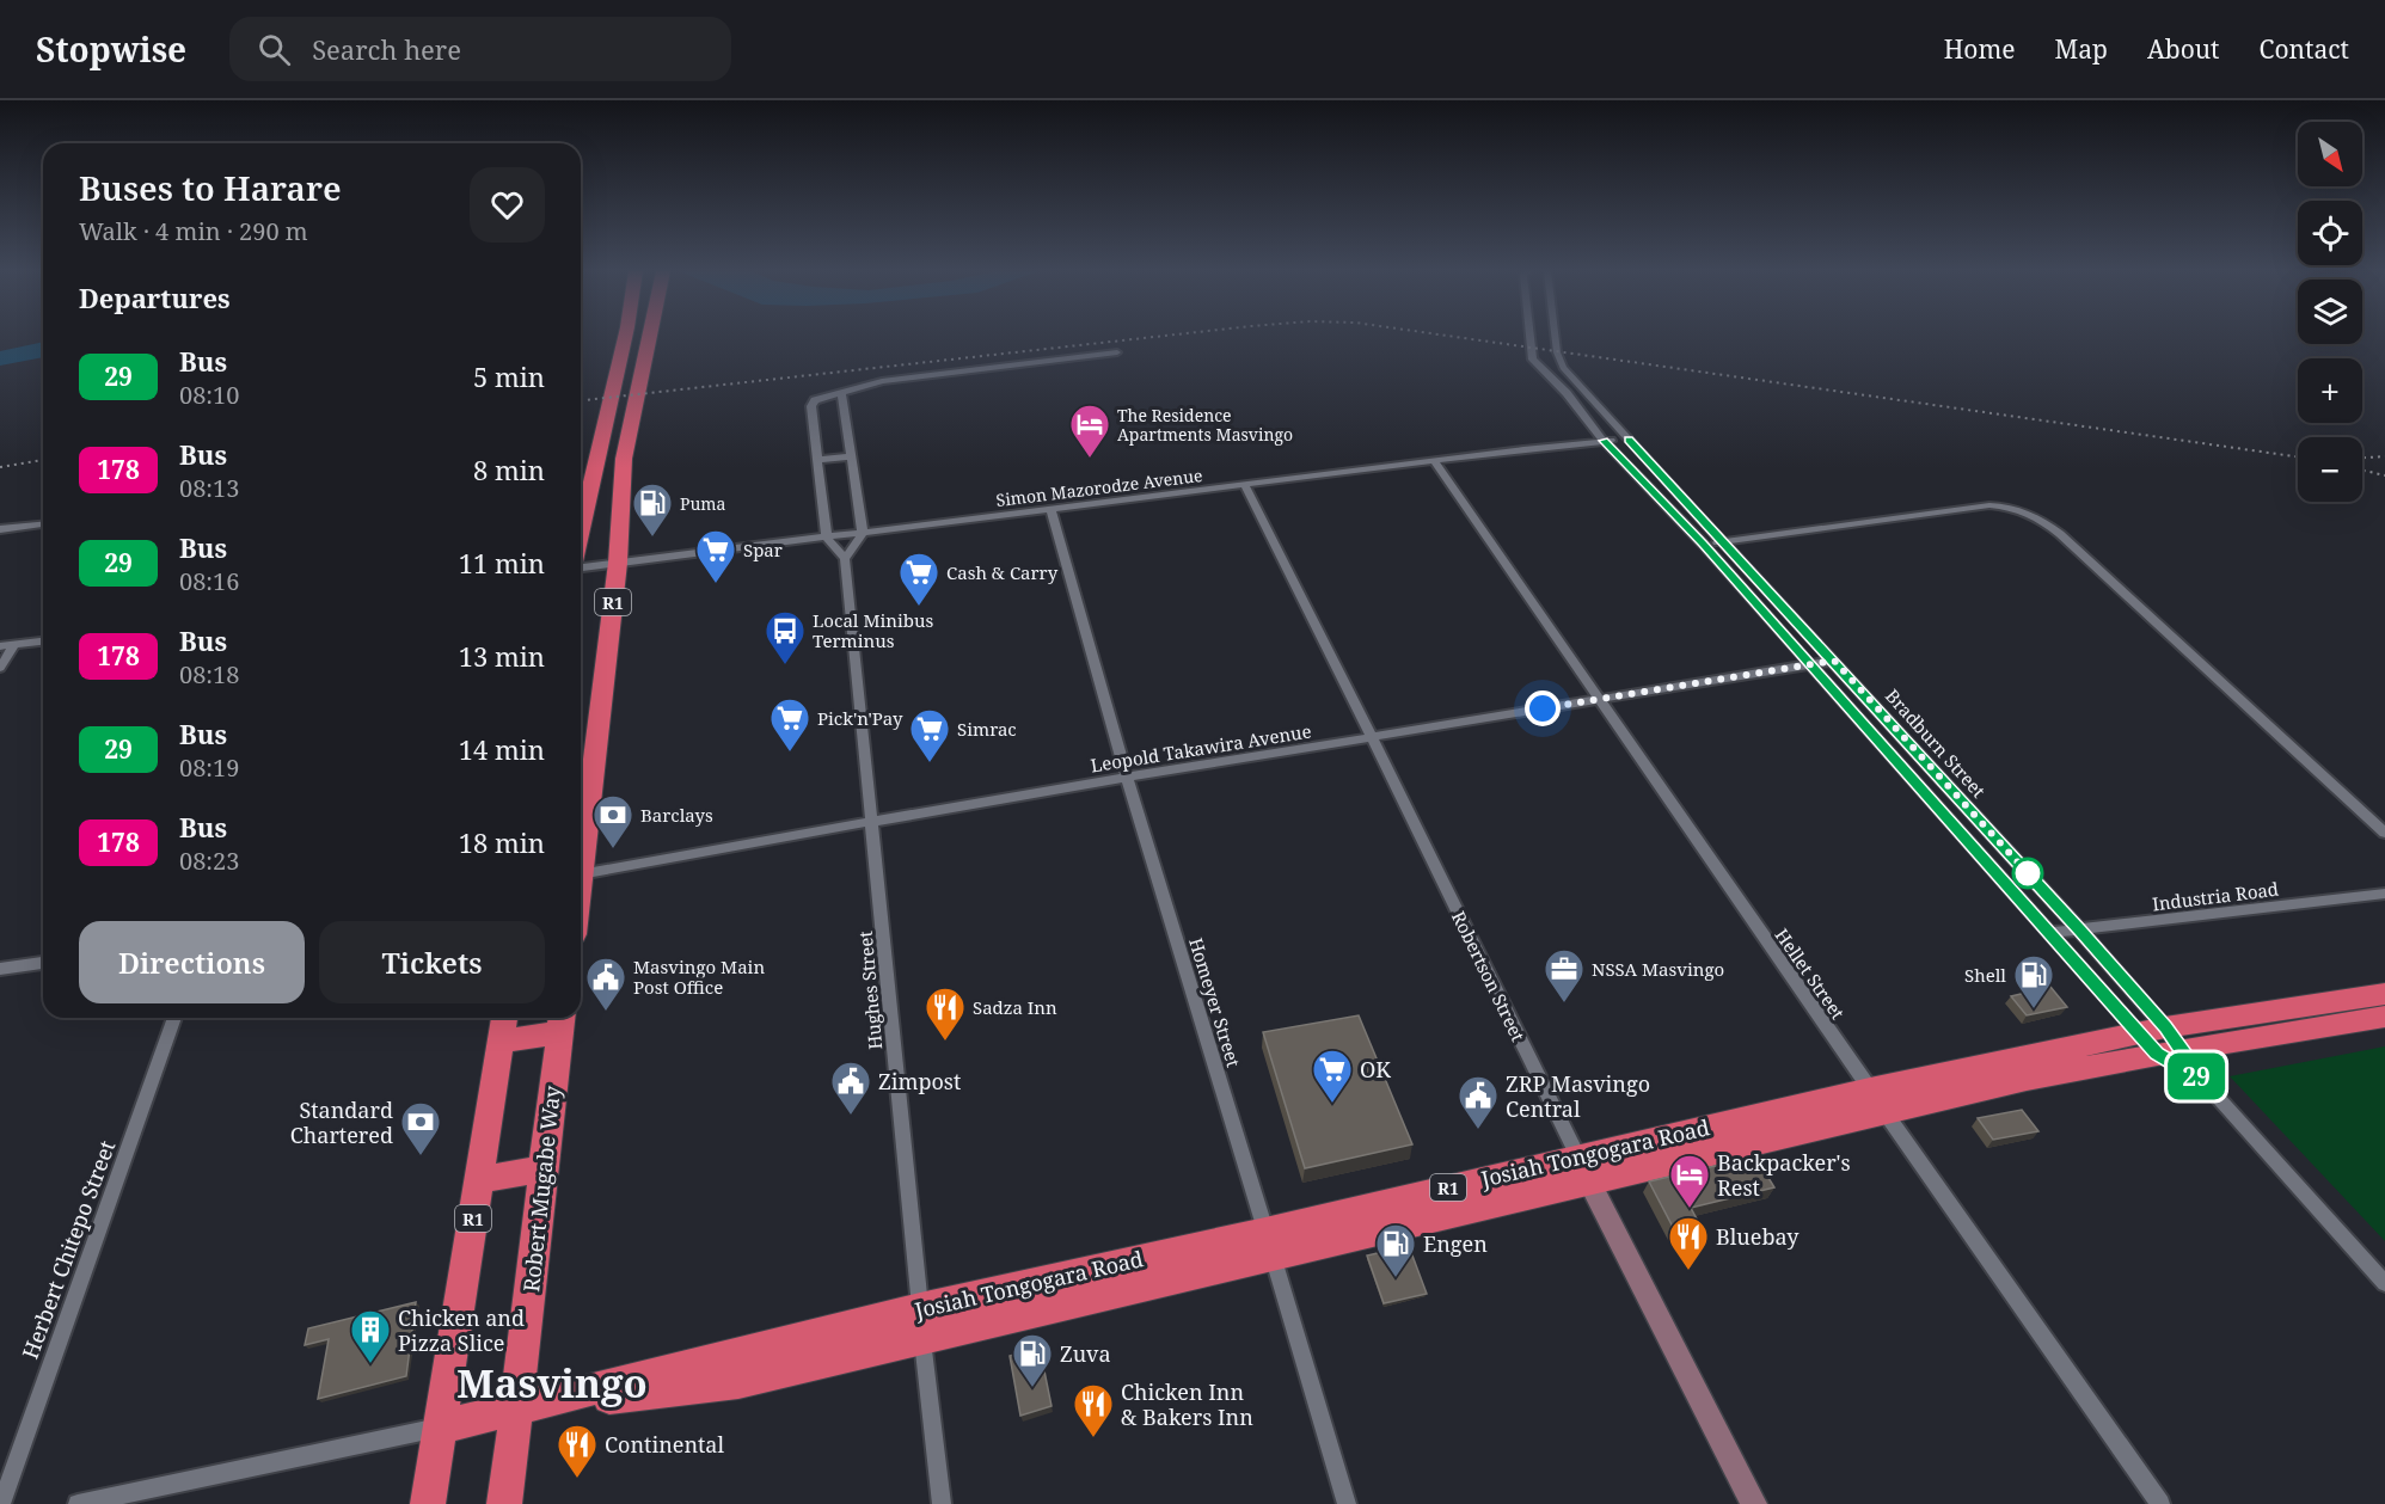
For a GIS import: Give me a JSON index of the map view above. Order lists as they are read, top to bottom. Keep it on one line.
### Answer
{"streets":{"highway":["R1","Josiah Tongogara Road","Robert Mugabe Way"],"street":["Simon Mazorodze Avenue","Bradburn Street","Leopold Takawira Avenue","Industria Road","Hellet Street","Robertson Street","Hughes Street","Homeyer Street","Herbert Chitepo Street"]},"crossings":[["Simon Mazorodze Avenue","R1"],["Simon Mazorodze Avenue","Bradburn Street"],["Simon Mazorodze Avenue","Hellet Street"],["Simon Mazorodze Avenue","Robertson Street"],["Simon Mazorodze Avenue","Homeyer Street"],["R1","Josiah Tongogara Road"],["Bradburn Street","Leopold Takawira Avenue"],["Bradburn Street","Industria Road"],["Bradburn Street","Josiah Tongogara Road"],["Leopold Takawira Avenue","Hellet Street"],["Leopold Takawira Avenue","Robertson Street"],["Leopold Takawira Avenue","Hughes Street"],["Leopold Takawira Avenue","Homeyer Street"],["Hellet Street","Josiah Tongogara Road"],["Robertson Street","Josiah Tongogara Road"],["Hughes Street","Josiah Tongogara Road"],["Homeyer Street","Josiah Tongogara Road"],["Josiah Tongogara Road","Robert Mugabe Way"]],"districts":["Masvingo"],"places":{"hotel":["The Residence Apartments Masvingo","Backpacker's Rest"],"fuel station":["Puma","Shell","Engen","Zuva"],"supermarket":["Spar","Cash & Carry","Pick'n'Pay","Simrac","OK"],"bus stop":["Local Minibus Terminus"],"bank":["Barclays","Standard Chartered"],"office":["NSSA Masvingo"],"public building":["Masvingo Main Post Office","Zimpost","ZRP Masvingo Central"],"restaurant":["Sadza Inn","Bluebay","Chicken Inn & Bakers Inn","Continental"],"building":["Chicken and Pizza Slice"]},"lines":["bus line 29"],"north":"bottom right","page":{"header":"Stopwise","search":"Search here","nav":["Home","Map","About","Contact"],"on_map":"29","map_buttons":["+","−"],"heading":[["Buses to Harare","Walk · 4 min · 290 m"],"Departures"],"list":[{"mark":"29","name":"Bus","note":"08:10","value":"5 min"},{"mark":"178","name":"Bus","note":"08:13","value":"8 min"},{"mark":"29","name":"Bus","note":"08:16","value":"11 min"},{"mark":"178","name":"Bus","note":"08:18","value":"13 min"},{"mark":"29","name":"Bus","note":"08:19","value":"14 min"},{"mark":"178","name":"Bus","note":"08:23","value":"18 min"}],"buttons":["Directions","Tickets"]}}
